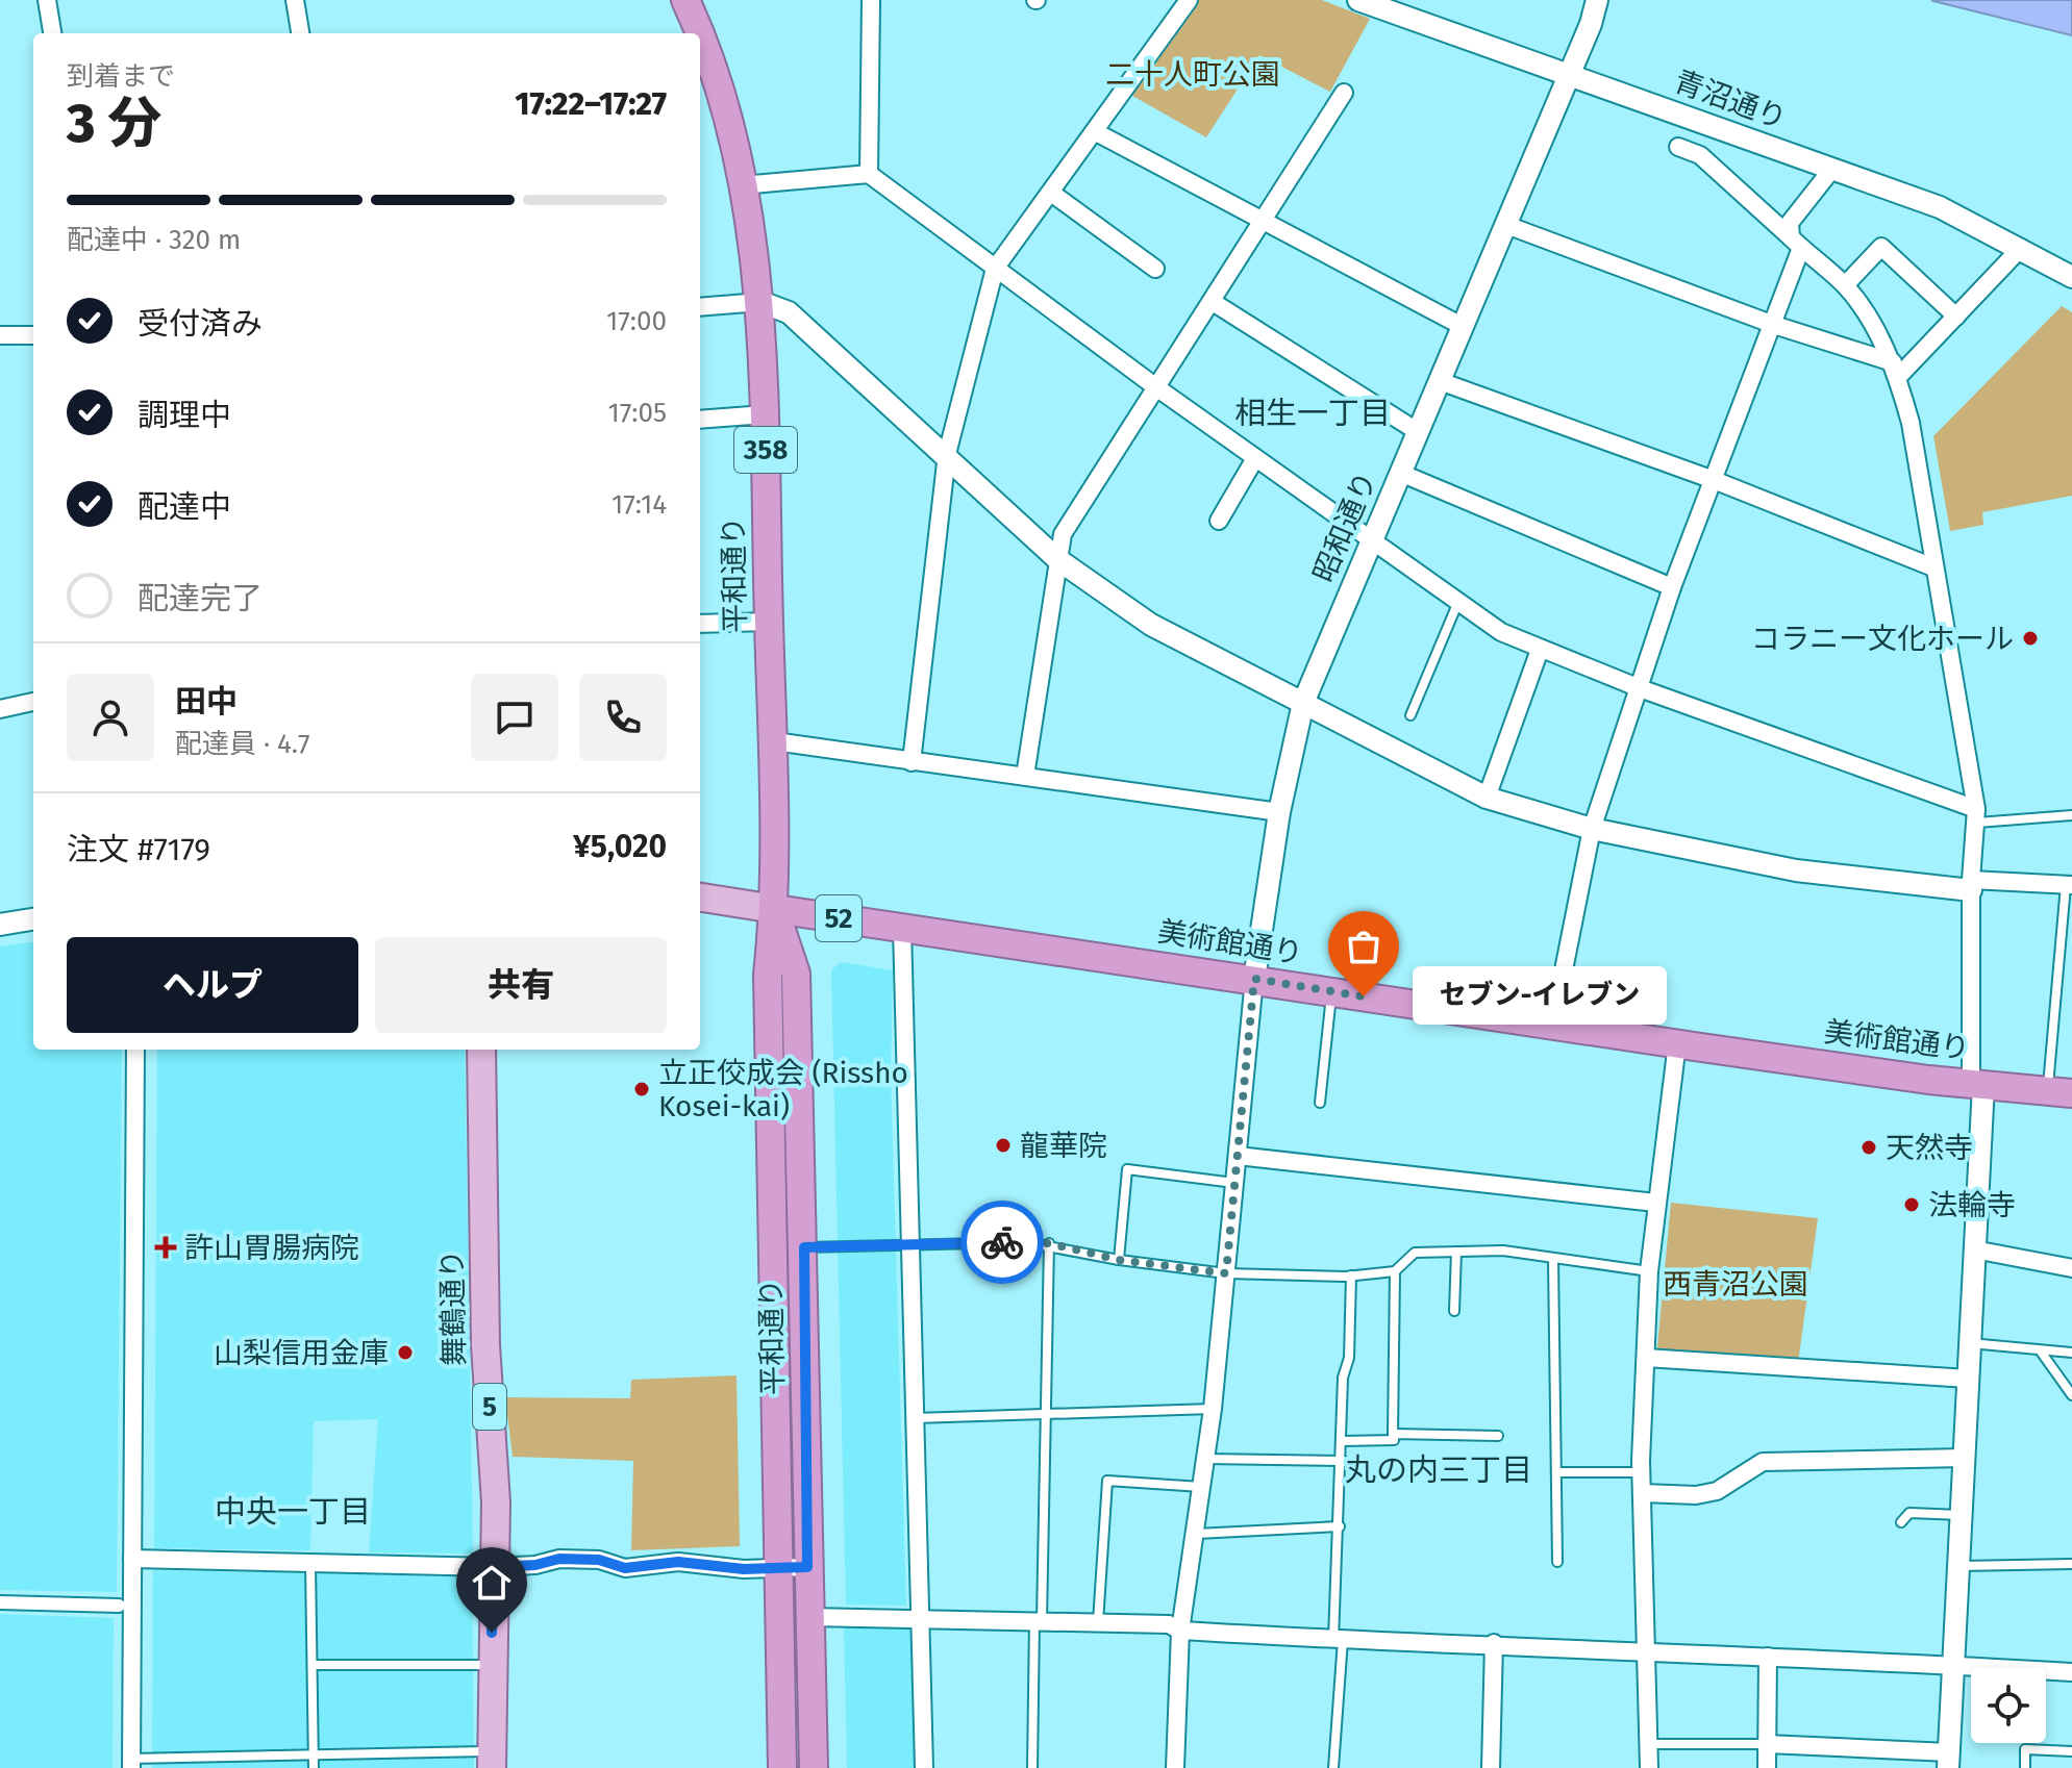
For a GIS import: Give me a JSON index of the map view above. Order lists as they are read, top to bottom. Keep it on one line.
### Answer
{"streets":{"highway":["358","平和通り","52","美術館通り"],"main road":["舞鶴通り","5"],"street":["青沼通り","昭和通り"]},"crossings":[["青沼通り","昭和通り"],["昭和通り","美術館通り"],["平和通り","美術館通り"]],"districts":["相生一丁目","丸の内三丁目","中央一丁目"],"parks":["二十人町公園","西青沼公園"],"places":{"other":["コラニー文化ホール","セブン-イレブン","立正佼成会 (Rissho Kosei-kai)","龍華院","天然寺","法輪寺","山梨信用金庫"],"health":["許山胃腸病院"]},"page":{"heading":["3 分","到着まで","17:22–17:27"],"panel":["田中","配達員 · 4.7","注文 #7179","¥5,020"],"bar":"配達中 · 320 m","list":[["受付済み","17:00"],["調理中","17:05"],["配達中","17:14"],"配達完了"],"buttons":["ヘルプ","共有"],"bubble":"セブン-イレブン"}}
